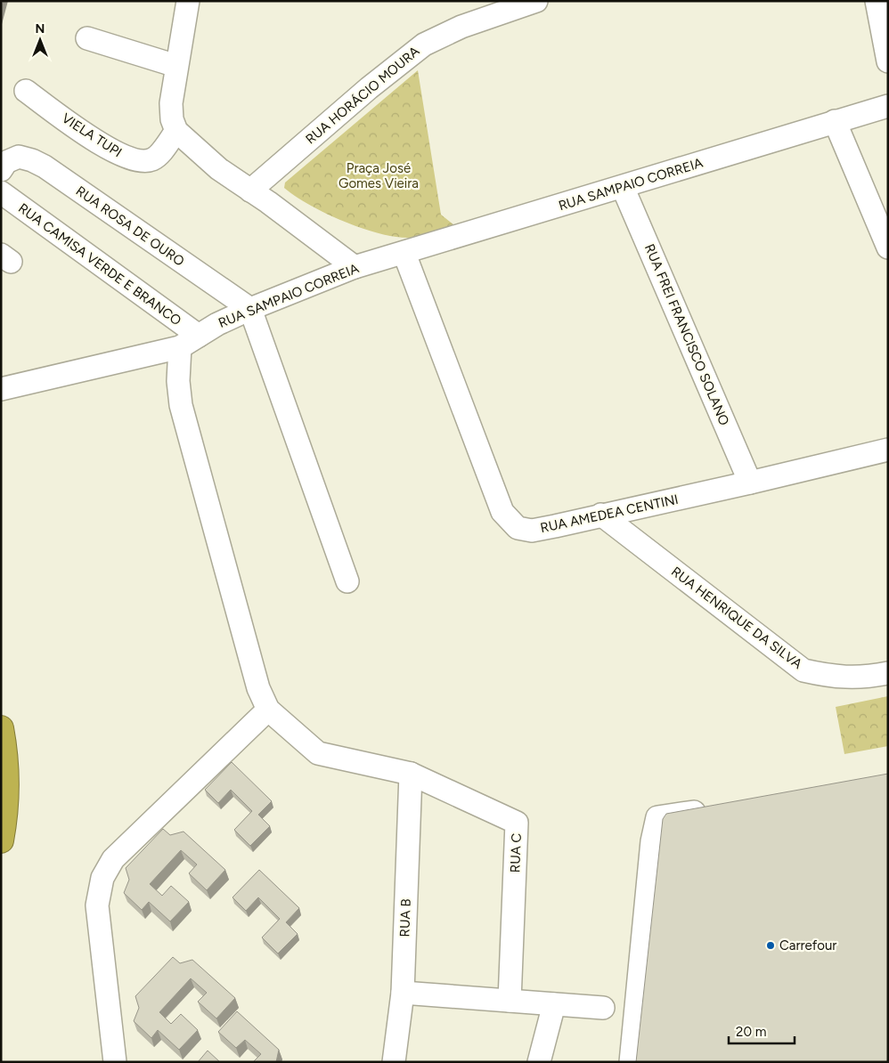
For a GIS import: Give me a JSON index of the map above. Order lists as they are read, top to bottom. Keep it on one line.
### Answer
{"streets":{"street":["RUA HORÁCIO MOURA","VIELA TUPI","RUA SAMPAIO CORREIA","RUA ROSA DE OURO","RUA CAMISA VERDE E BRANCO","RUA FREI FRANCISCO SOLANO","RUA AMEDEA CENTINI","RUA HENRIQUE DA SILVA","RUA C","RUA B"]},"crossings":[["RUA SAMPAIO CORREIA","RUA ROSA DE OURO"],["RUA SAMPAIO CORREIA","RUA CAMISA VERDE E BRANCO"],["RUA SAMPAIO CORREIA","RUA FREI FRANCISCO SOLANO"],["RUA SAMPAIO CORREIA","RUA AMEDEA CENTINI"],["RUA FREI FRANCISCO SOLANO","RUA AMEDEA CENTINI"],["RUA AMEDEA CENTINI","RUA HENRIQUE DA SILVA"],["RUA C","RUA B"]],"parks":["Praça José Gomes Vieira"],"places":["Carrefour"],"scale_bar":"20 m","north":"top"}
